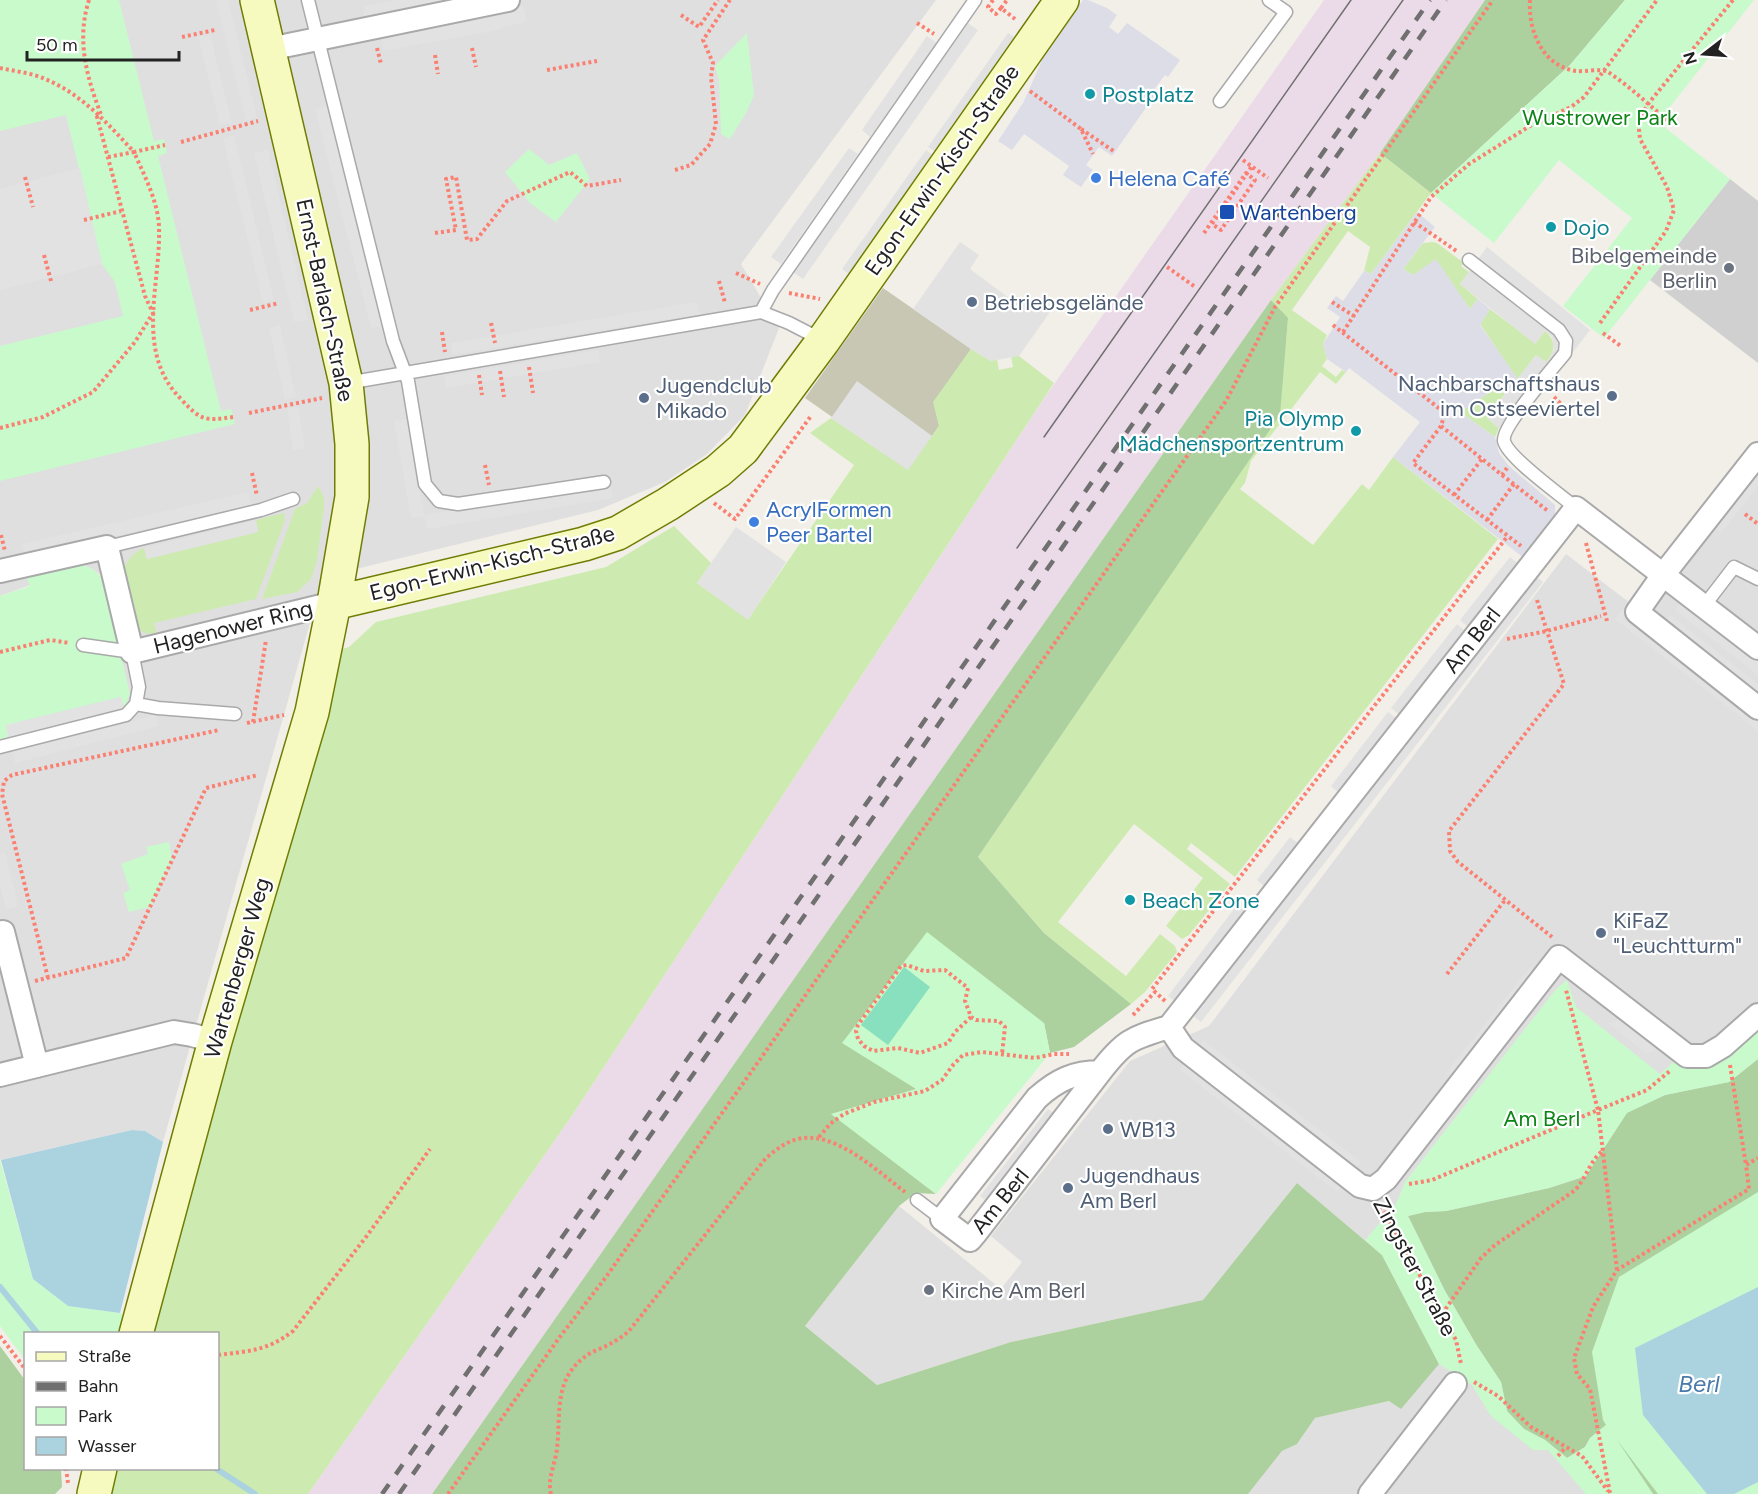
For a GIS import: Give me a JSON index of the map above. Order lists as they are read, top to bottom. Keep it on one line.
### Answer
{"streets":{"main road":["Egon-Erwin-Kisch-Straße","Ernst-Barlach-Straße","Wartenberger Weg"],"street":["Hagenower Ring","Am Berl"],"path":["Zingster Straße"]},"crossings":[["Egon-Erwin-Kisch-Straße","Ernst-Barlach-Straße"],["Egon-Erwin-Kisch-Straße","Hagenower Ring"],["Egon-Erwin-Kisch-Straße","Wartenberger Weg"],["Ernst-Barlach-Straße","Hagenower Ring"],["Ernst-Barlach-Straße","Wartenberger Weg"],["Hagenower Ring","Wartenberger Weg"]],"water":["Berl"],"parks":["Wustrower Park","Am Berl"],"places":{"other":["Postplatz","Helena Café","Dojo","Bibelgemeinde Berlin","Betriebsgelände","Nachbarschaftshaus im Ostseeviertel","Jugendclub Mikado","Pia Olymp Mädchensportzentrum","AcrylFormen Peer Bartel","Beach Zone","KiFaZ \"Leuchtturm\"","WB13","Jugendhaus Am Berl","Kirche Am Berl"],"transit":["Wartenberg"]},"legend":["Straße","Bahn","Park","Wasser"],"scale_bar":"50 m","north":"left"}
